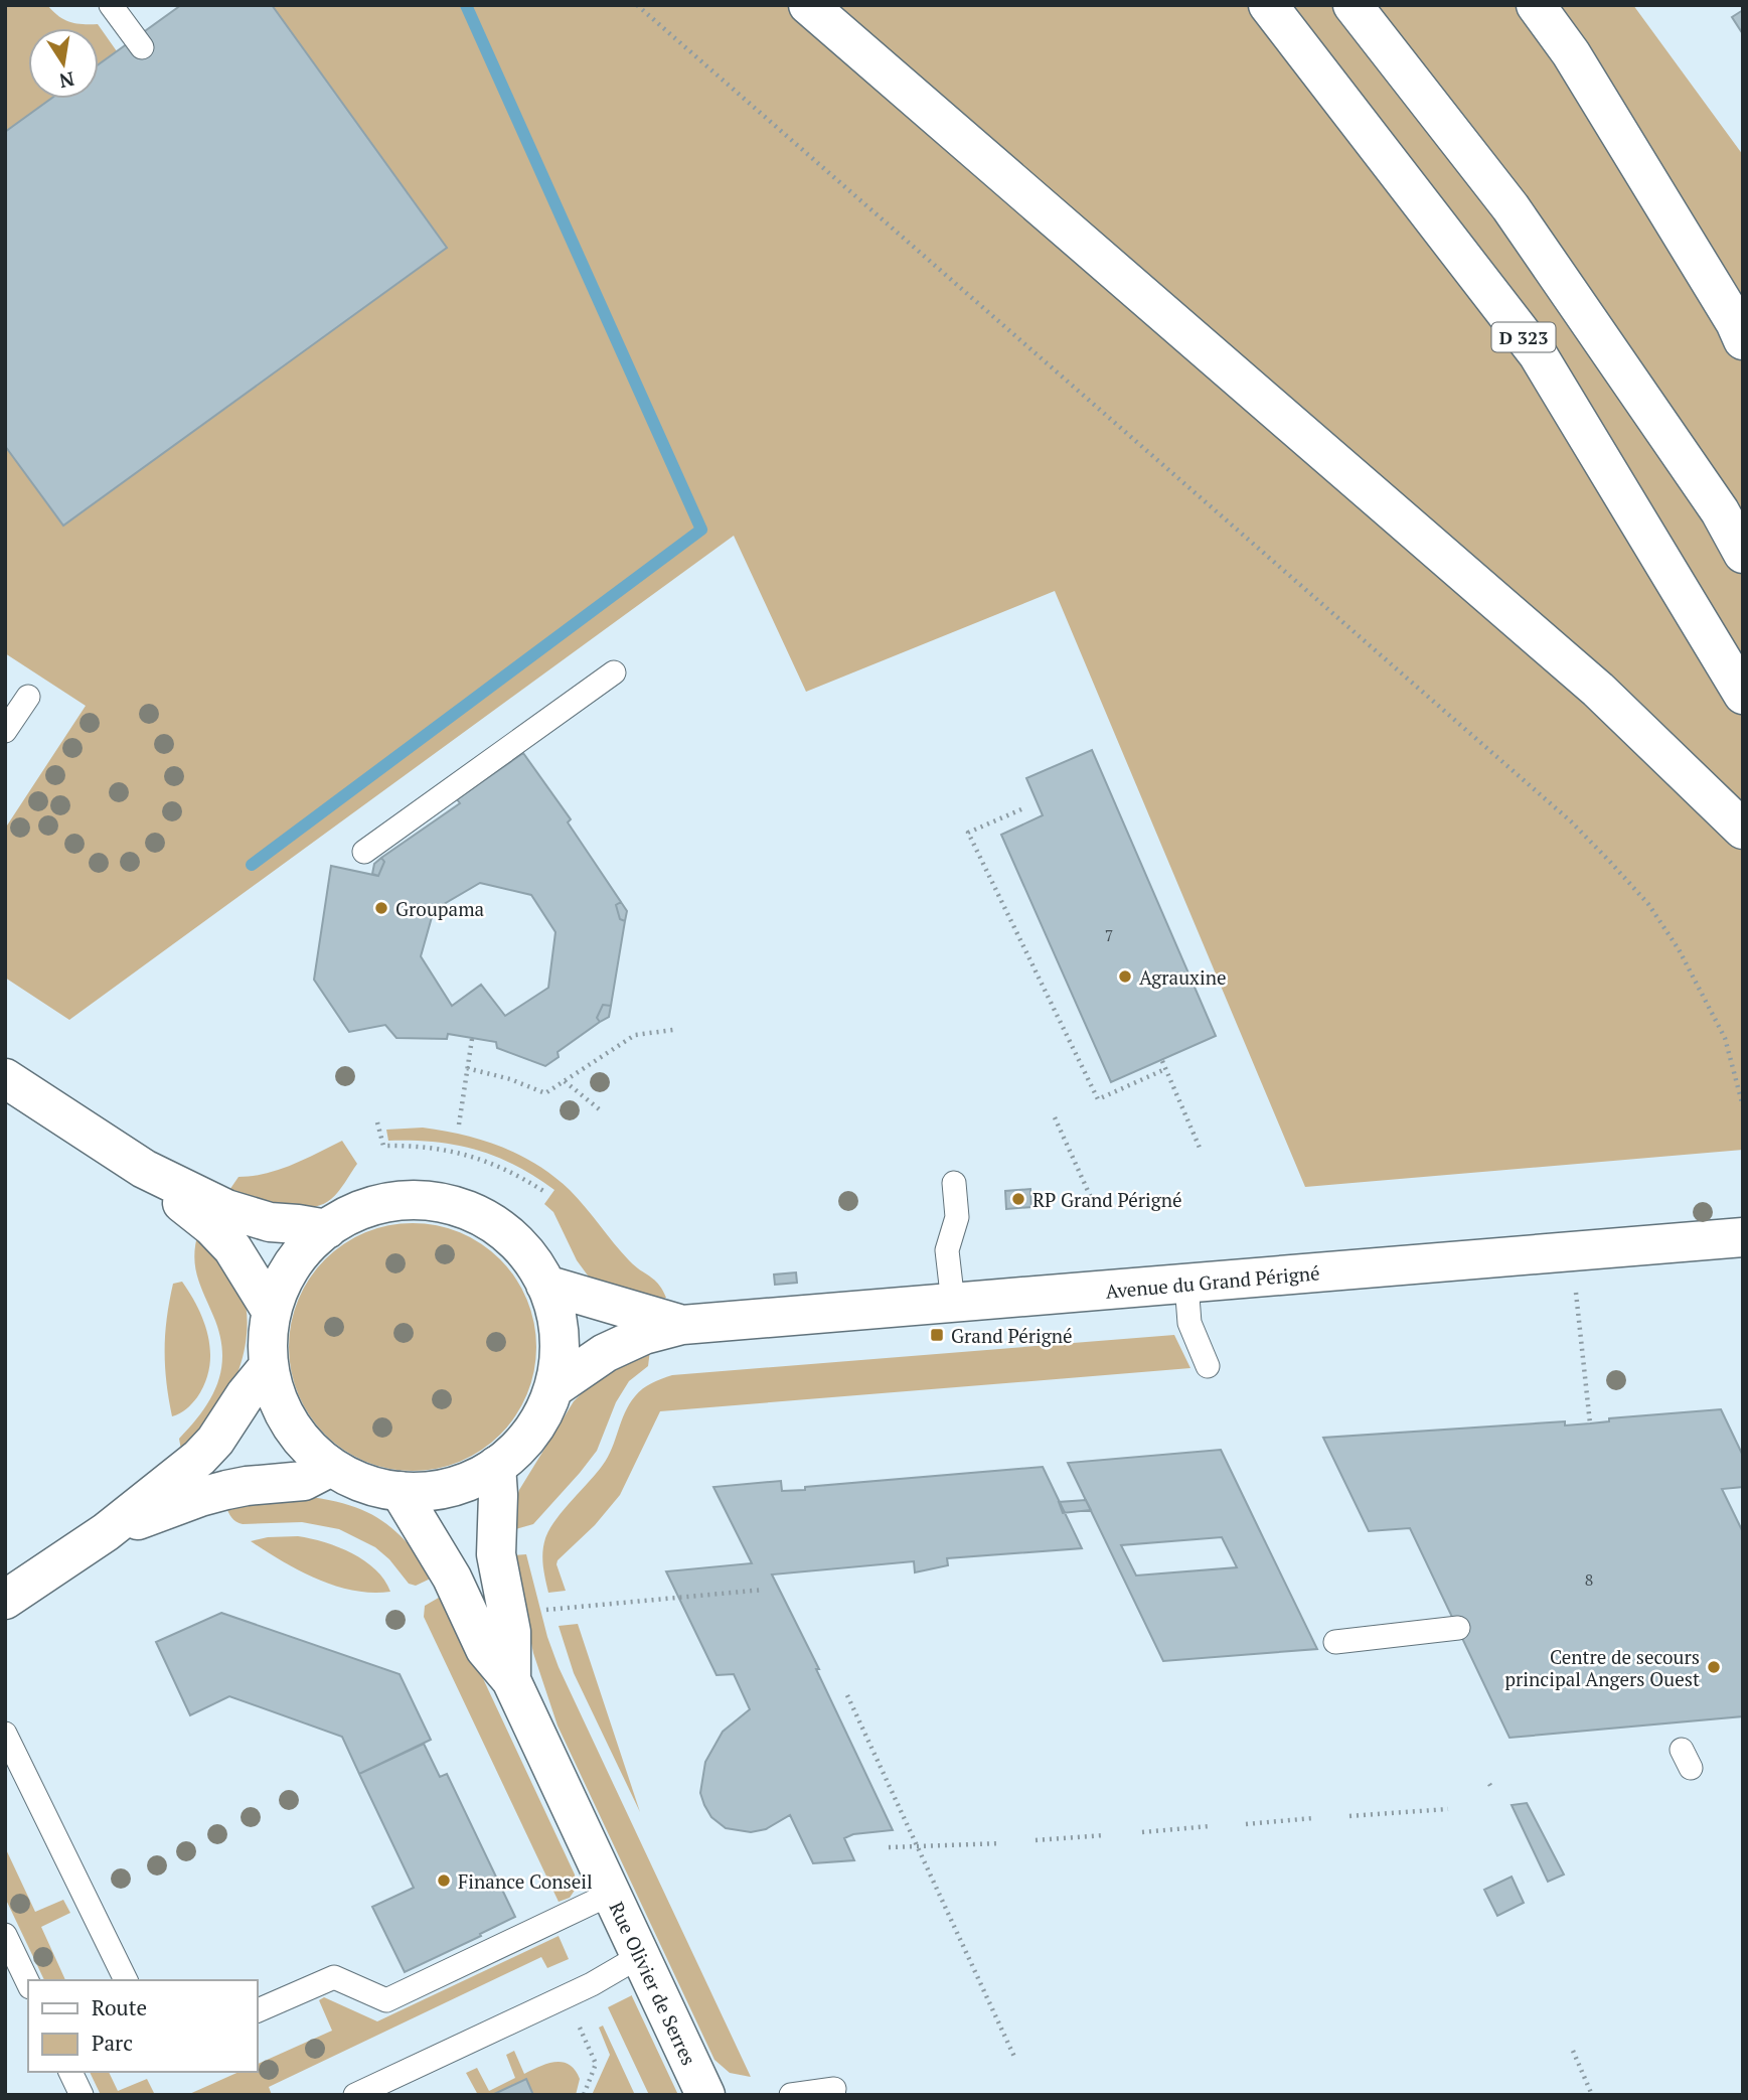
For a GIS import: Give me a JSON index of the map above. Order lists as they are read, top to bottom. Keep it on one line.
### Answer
{"streets":{"main road":["D 323","Avenue du Grand Périgné","Rue Olivier de Serres"]},"places":{"other":["Groupama","Agrauxine","RP Grand Périgné","Centre de secours principal Angers Ouest","Finance Conseil"],"transit":["Grand Périgné"]},"house_numbers":["7","8"],"legend":["Route","Parc"],"north":"bottom"}
